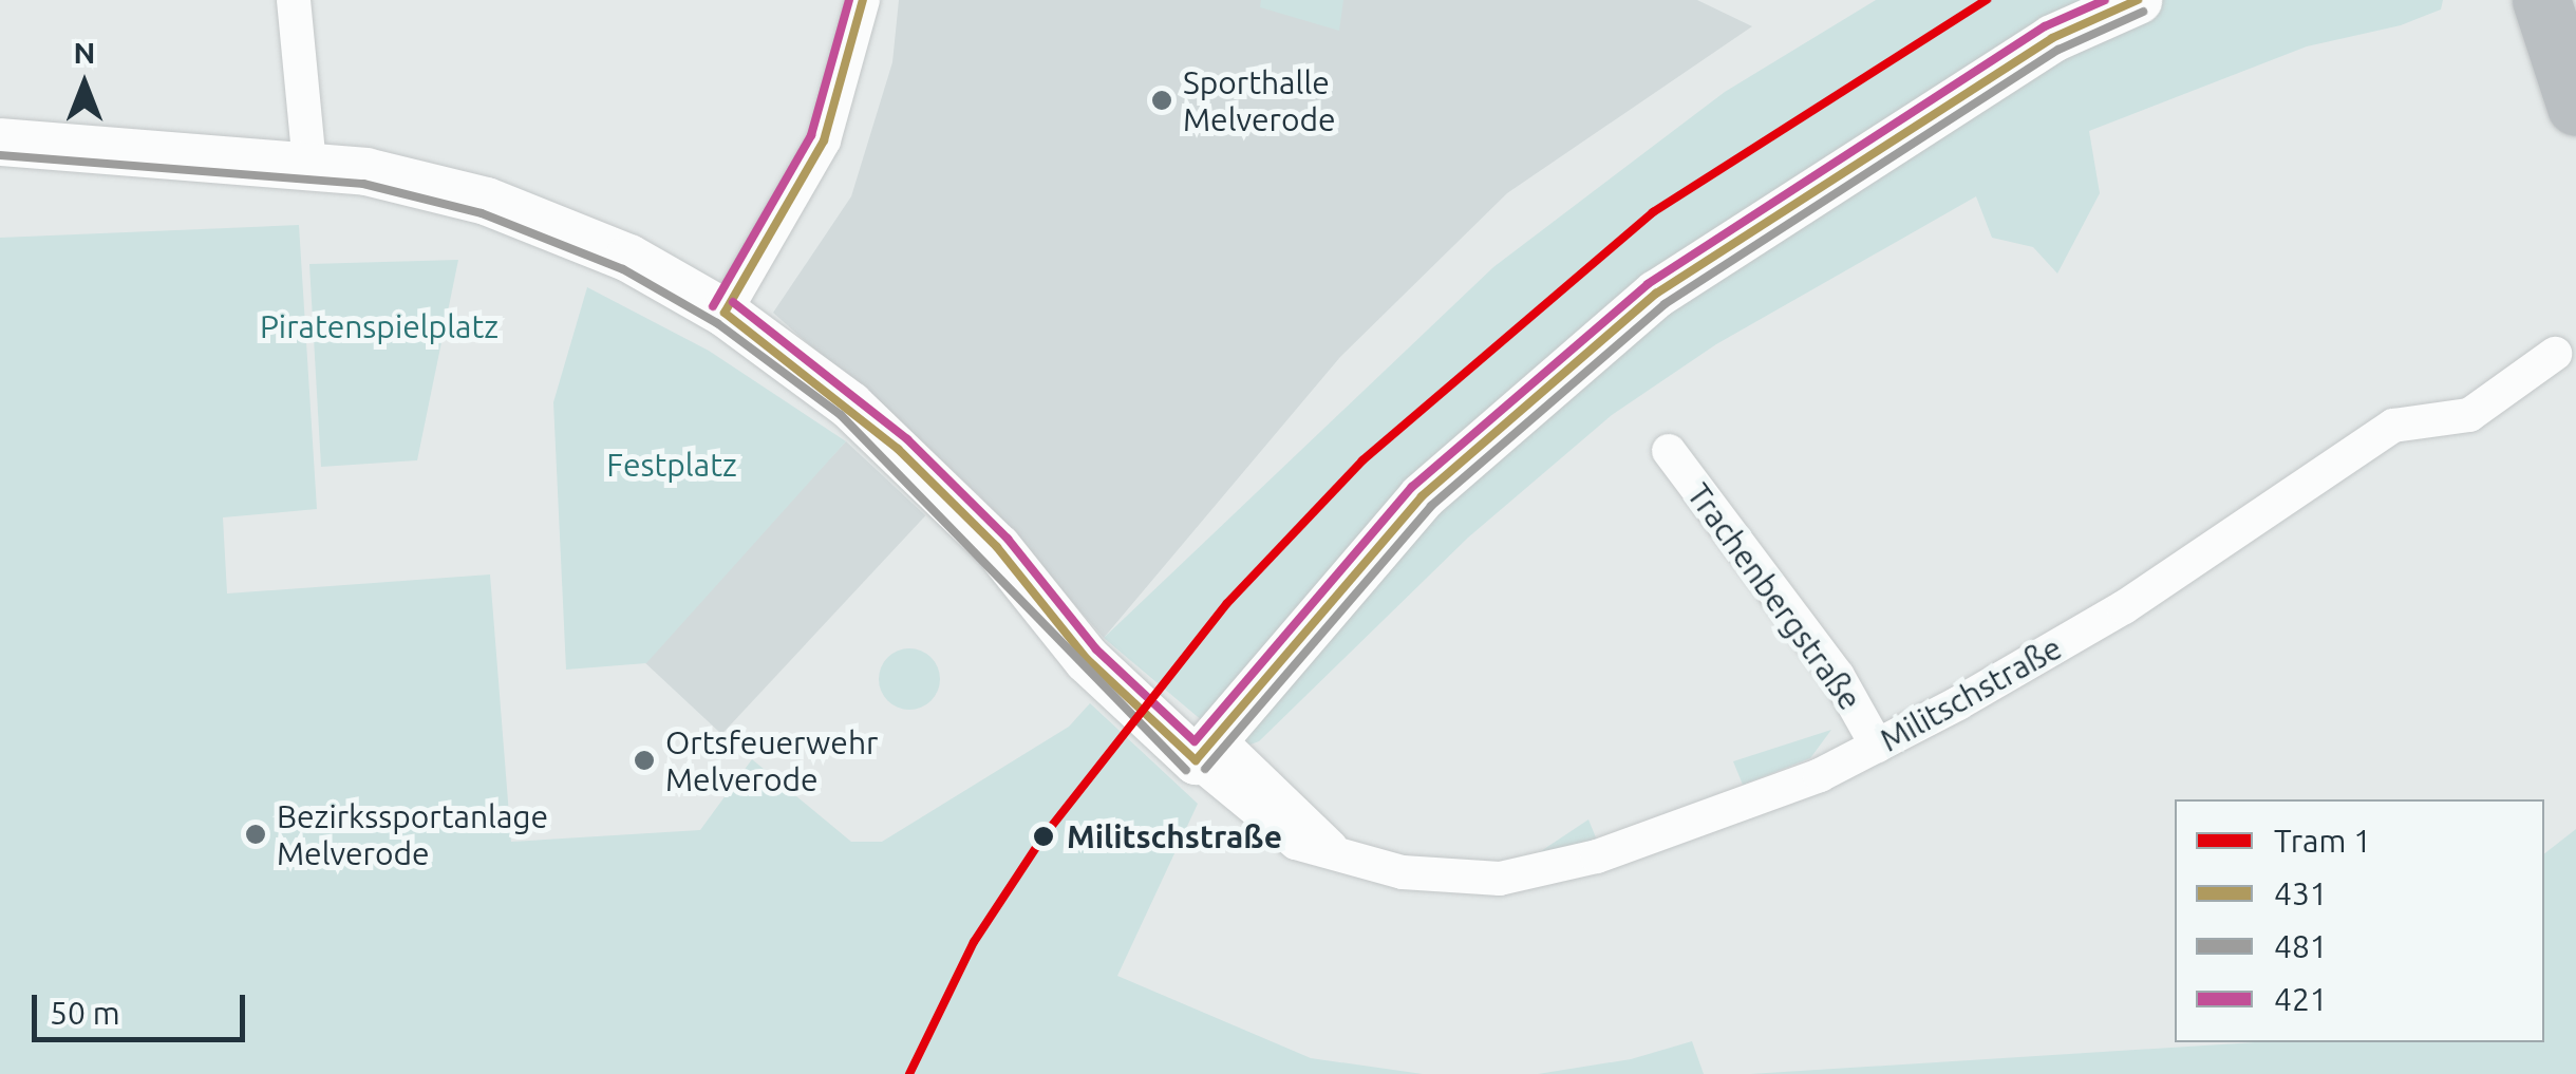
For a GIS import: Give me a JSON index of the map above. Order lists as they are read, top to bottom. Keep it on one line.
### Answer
{"streets":{"street":["Trachenbergstraße","Militschstraße"]},"crossings":[["Trachenbergstraße","Militschstraße"]],"parks":["Piratenspielplatz","Festplatz"],"places":["Sporthalle Melverode","Ortsfeuerwehr Melverode","Bezirkssportanlage Melverode","Militschstraße"],"lines":["tram line 1","transit line 431","transit line 421","transit line 481"],"legend":["Tram 1","431","481","421"],"scale_bar":"50 m","north":"top"}
